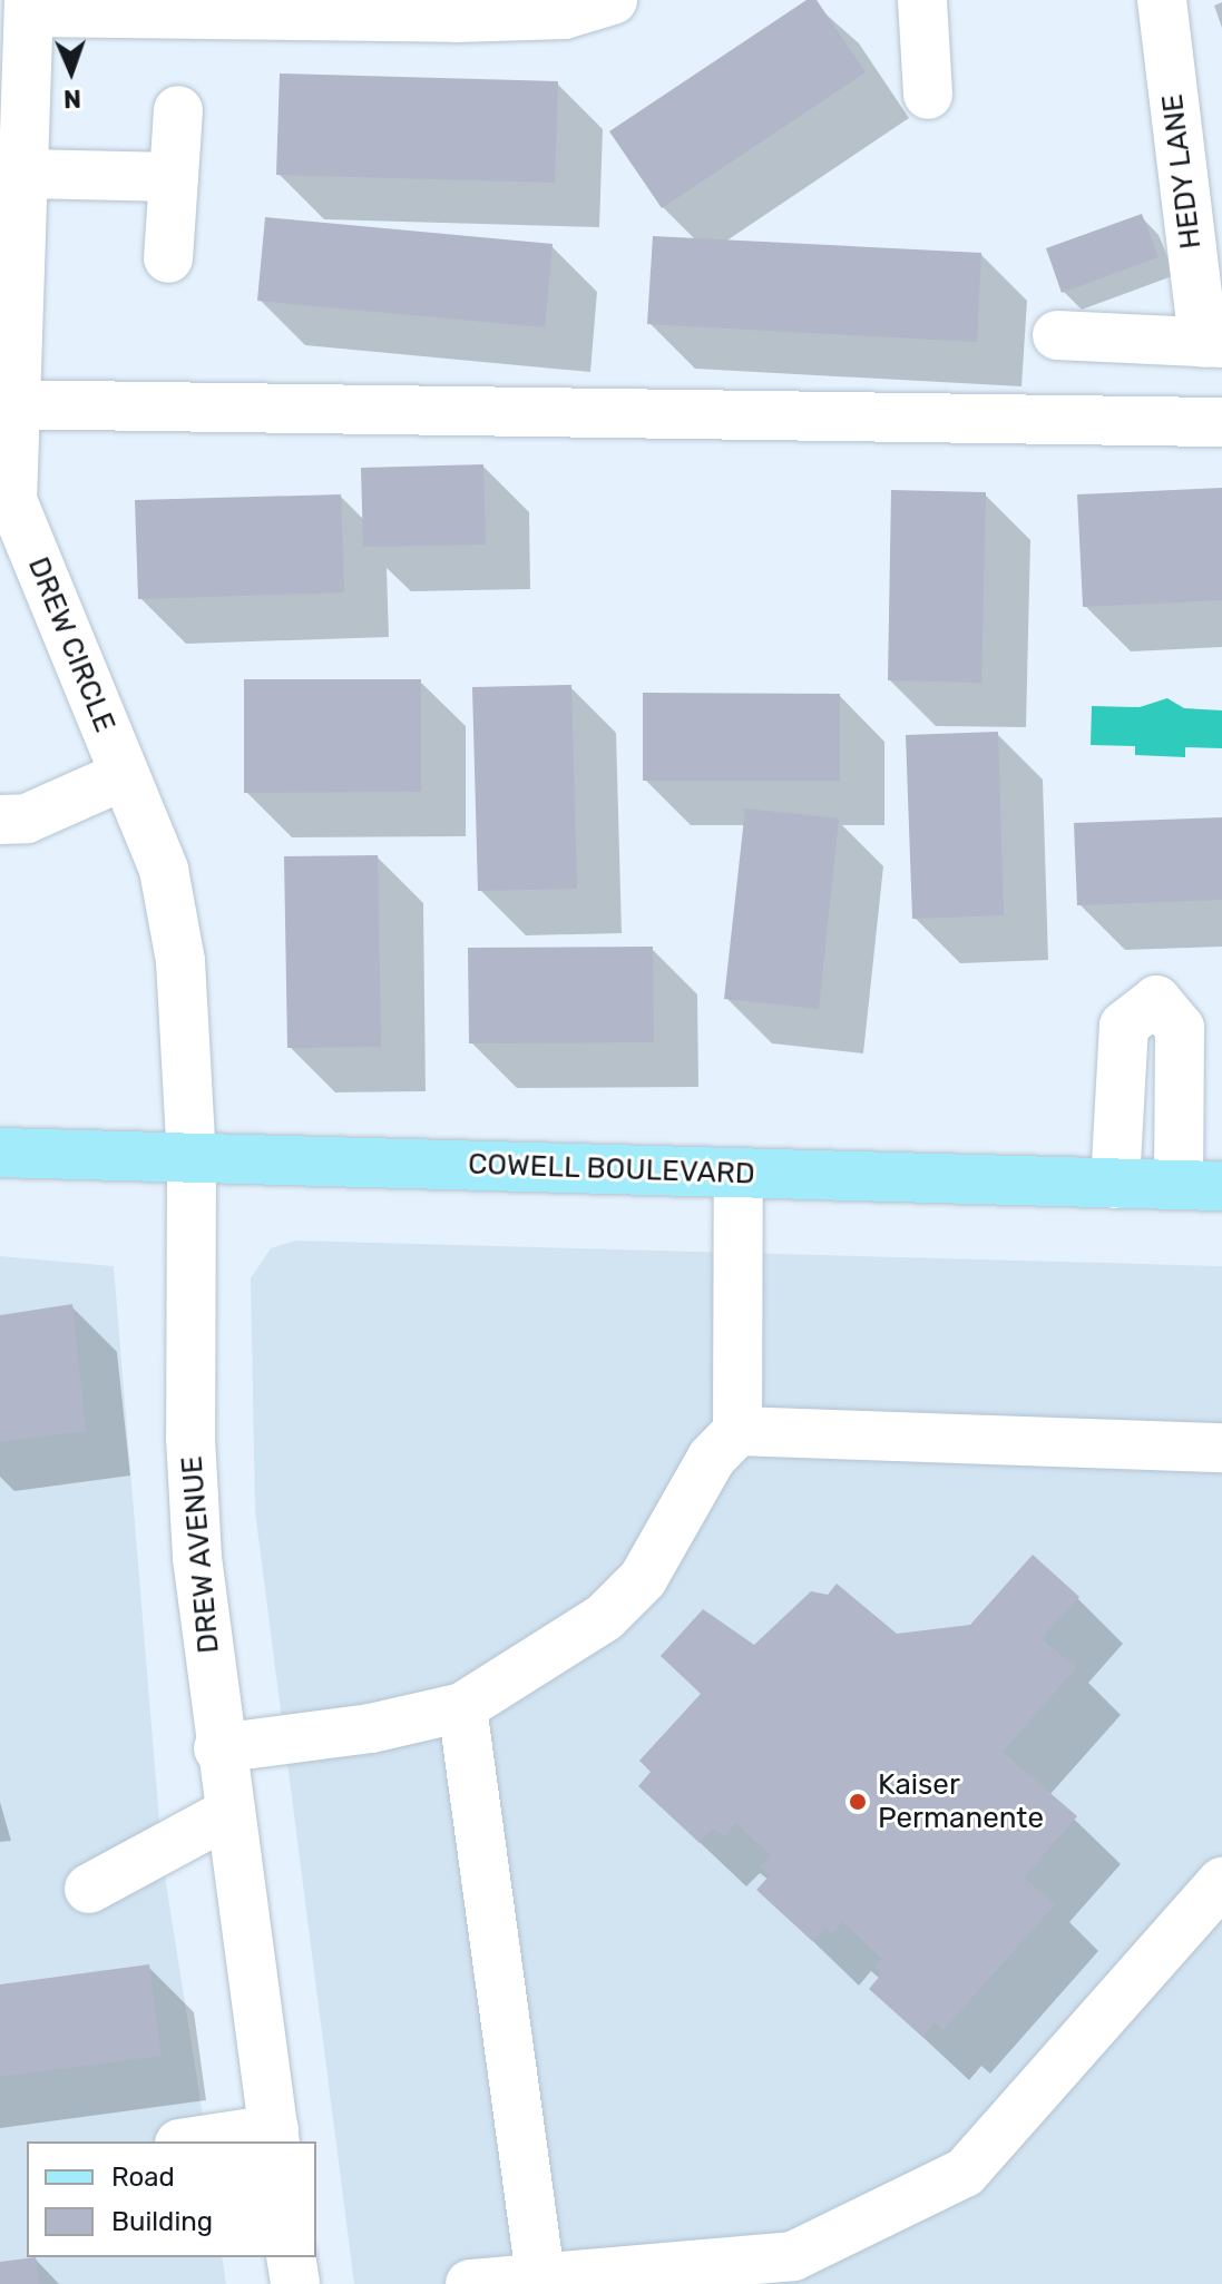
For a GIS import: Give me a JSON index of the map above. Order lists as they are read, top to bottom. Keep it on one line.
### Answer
{"streets":{"main road":["COWELL BOULEVARD"],"street":["HEDY LANE","DREW CIRCLE","DREW AVENUE"]},"crossings":[["DREW CIRCLE","DREW AVENUE"],["COWELL BOULEVARD","DREW AVENUE"]],"places":["Kaiser Permanente"],"legend":["Road","Building"],"north":"bottom"}
